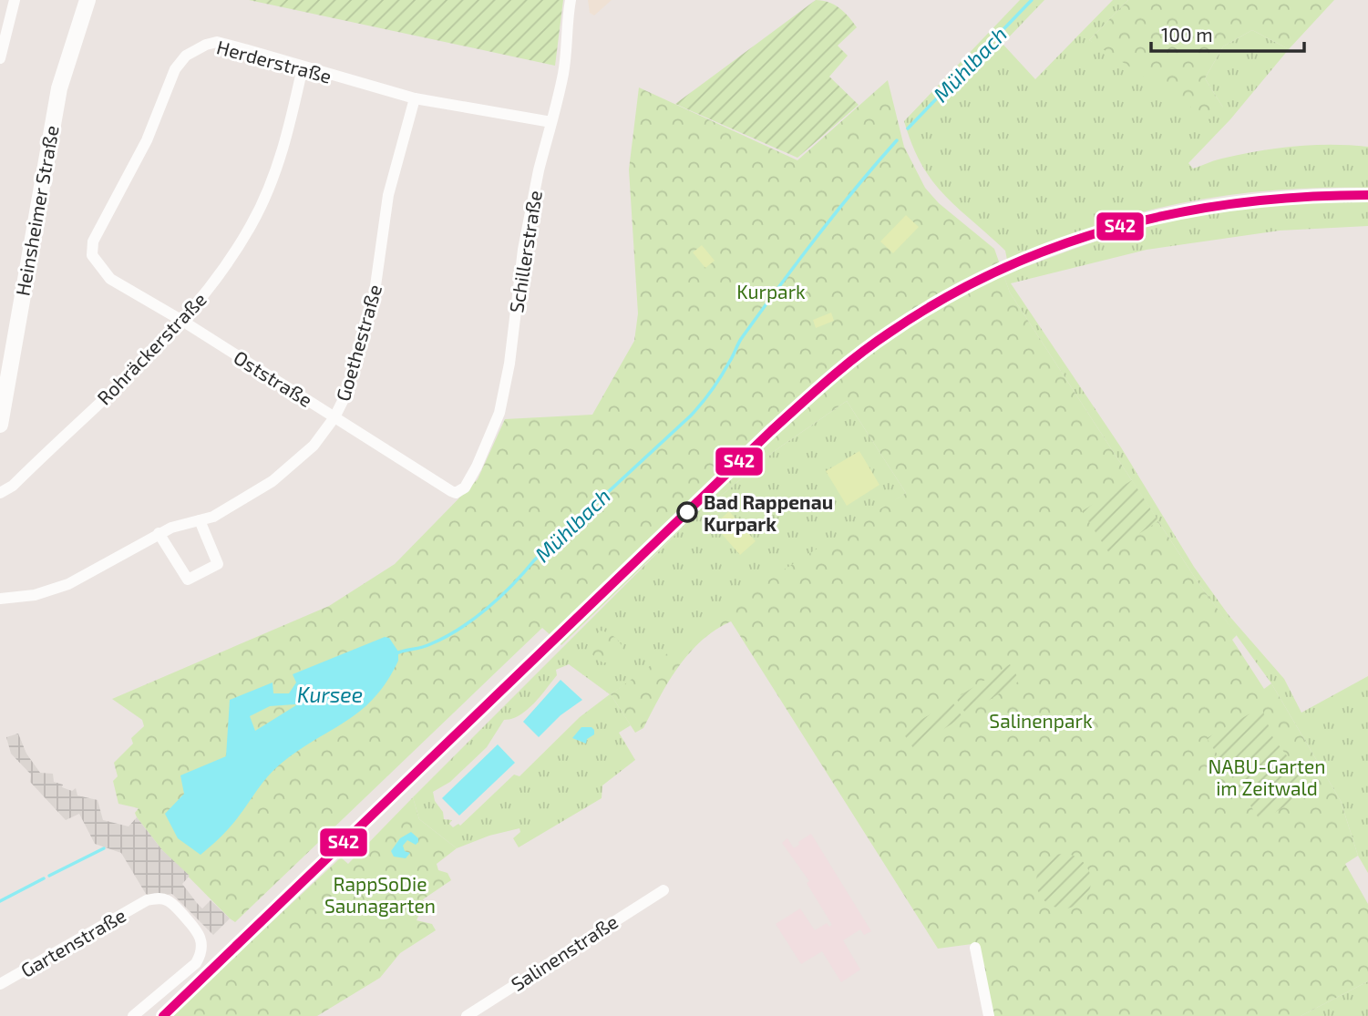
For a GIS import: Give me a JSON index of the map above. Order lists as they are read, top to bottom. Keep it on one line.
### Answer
{"streets":{"street":["Herderstraße","Heinsheimer Straße","Schillerstraße","Goethestraße","Rohräckerstraße","Oststraße","Gartenstraße","Salinenstraße"]},"crossings":[["Herderstraße","Schillerstraße"],["Herderstraße","Goethestraße"],["Herderstraße","Rohräckerstraße"],["Herderstraße","Oststraße"],["Schillerstraße","Oststraße"],["Goethestraße","Oststraße"],["Rohräckerstraße","Oststraße"]],"water":["Mühlbach","Kursee"],"parks":["Kurpark","Salinenpark","NABU-Garten im Zeitwald","RappSoDie Saunagarten"],"places":["Bad Rappenau Kurpark"],"lines":["transit line S42"],"scale_bar":"100 m"}
